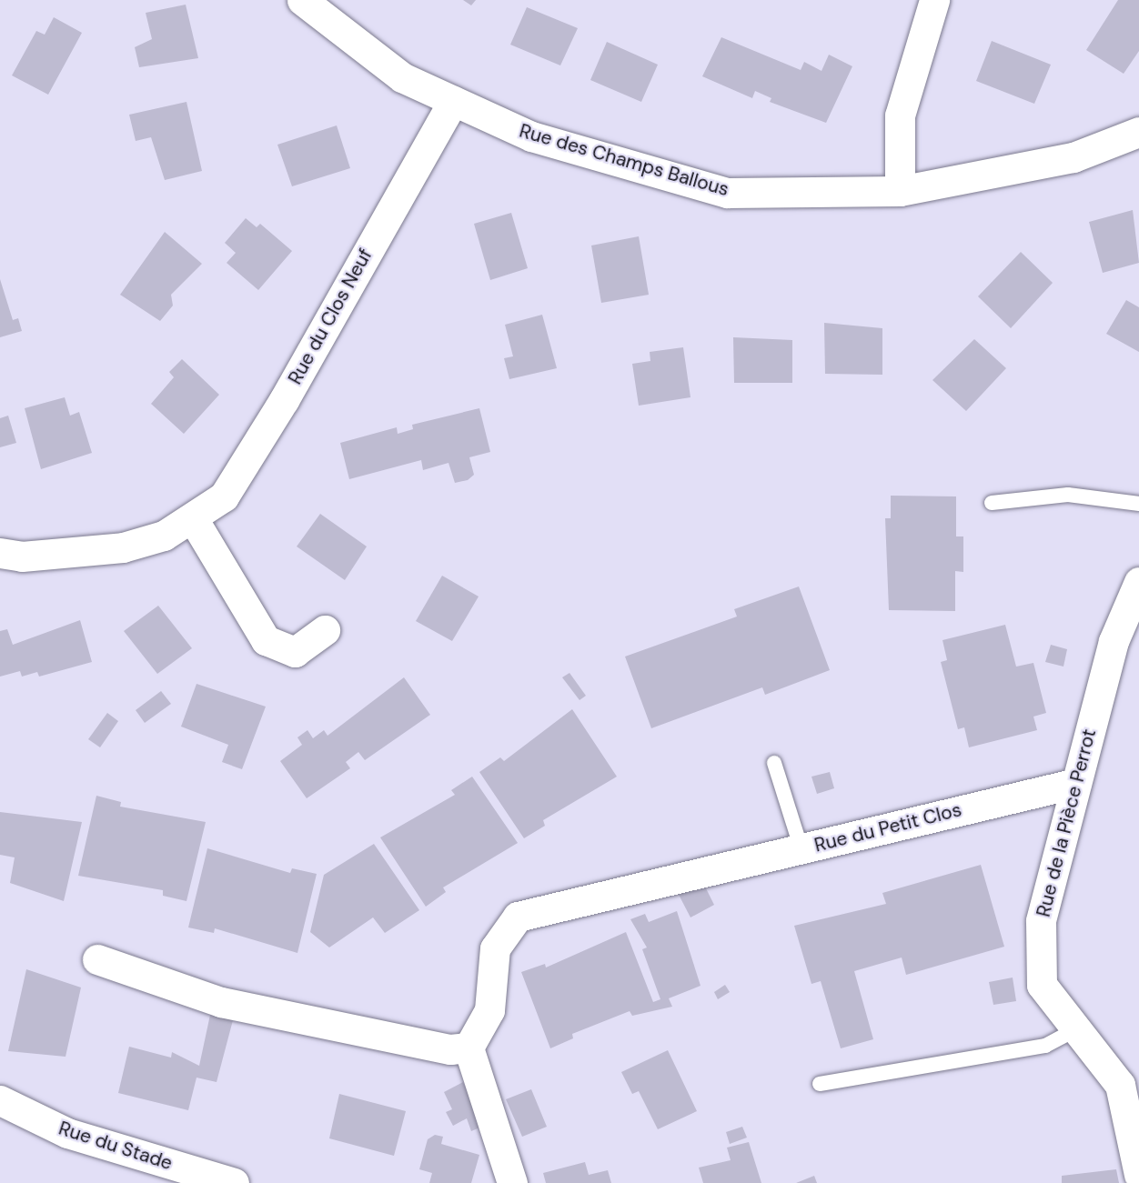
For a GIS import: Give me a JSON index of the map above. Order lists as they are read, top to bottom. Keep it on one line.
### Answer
{"streets":{"street":["Rue des Champs Ballous","Rue du Clos Neuf","Rue de la Pièce Perrot","Rue du Petit Clos","Rue du Stade"]},"crossings":[["Rue des Champs Ballous","Rue du Clos Neuf"],["Rue de la Pièce Perrot","Rue du Petit Clos"]]}
